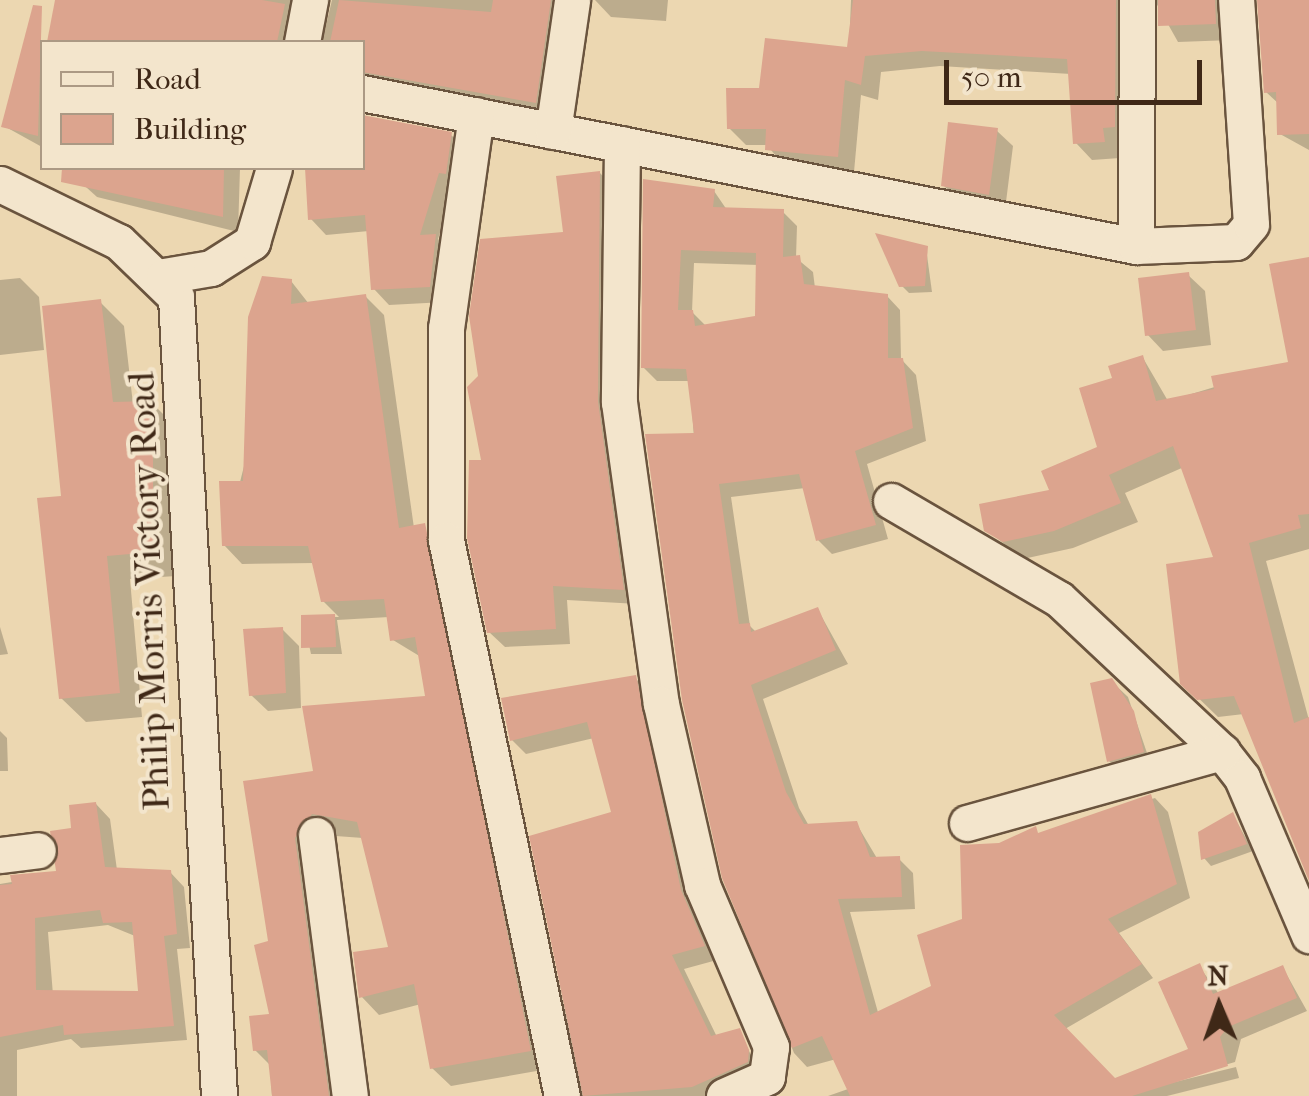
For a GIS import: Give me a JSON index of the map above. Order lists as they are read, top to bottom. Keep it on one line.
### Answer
{"streets":{"street":["Philip Morris Victory Road"]},"legend":["Road","Building"],"scale_bar":"50 m","north":"top"}
